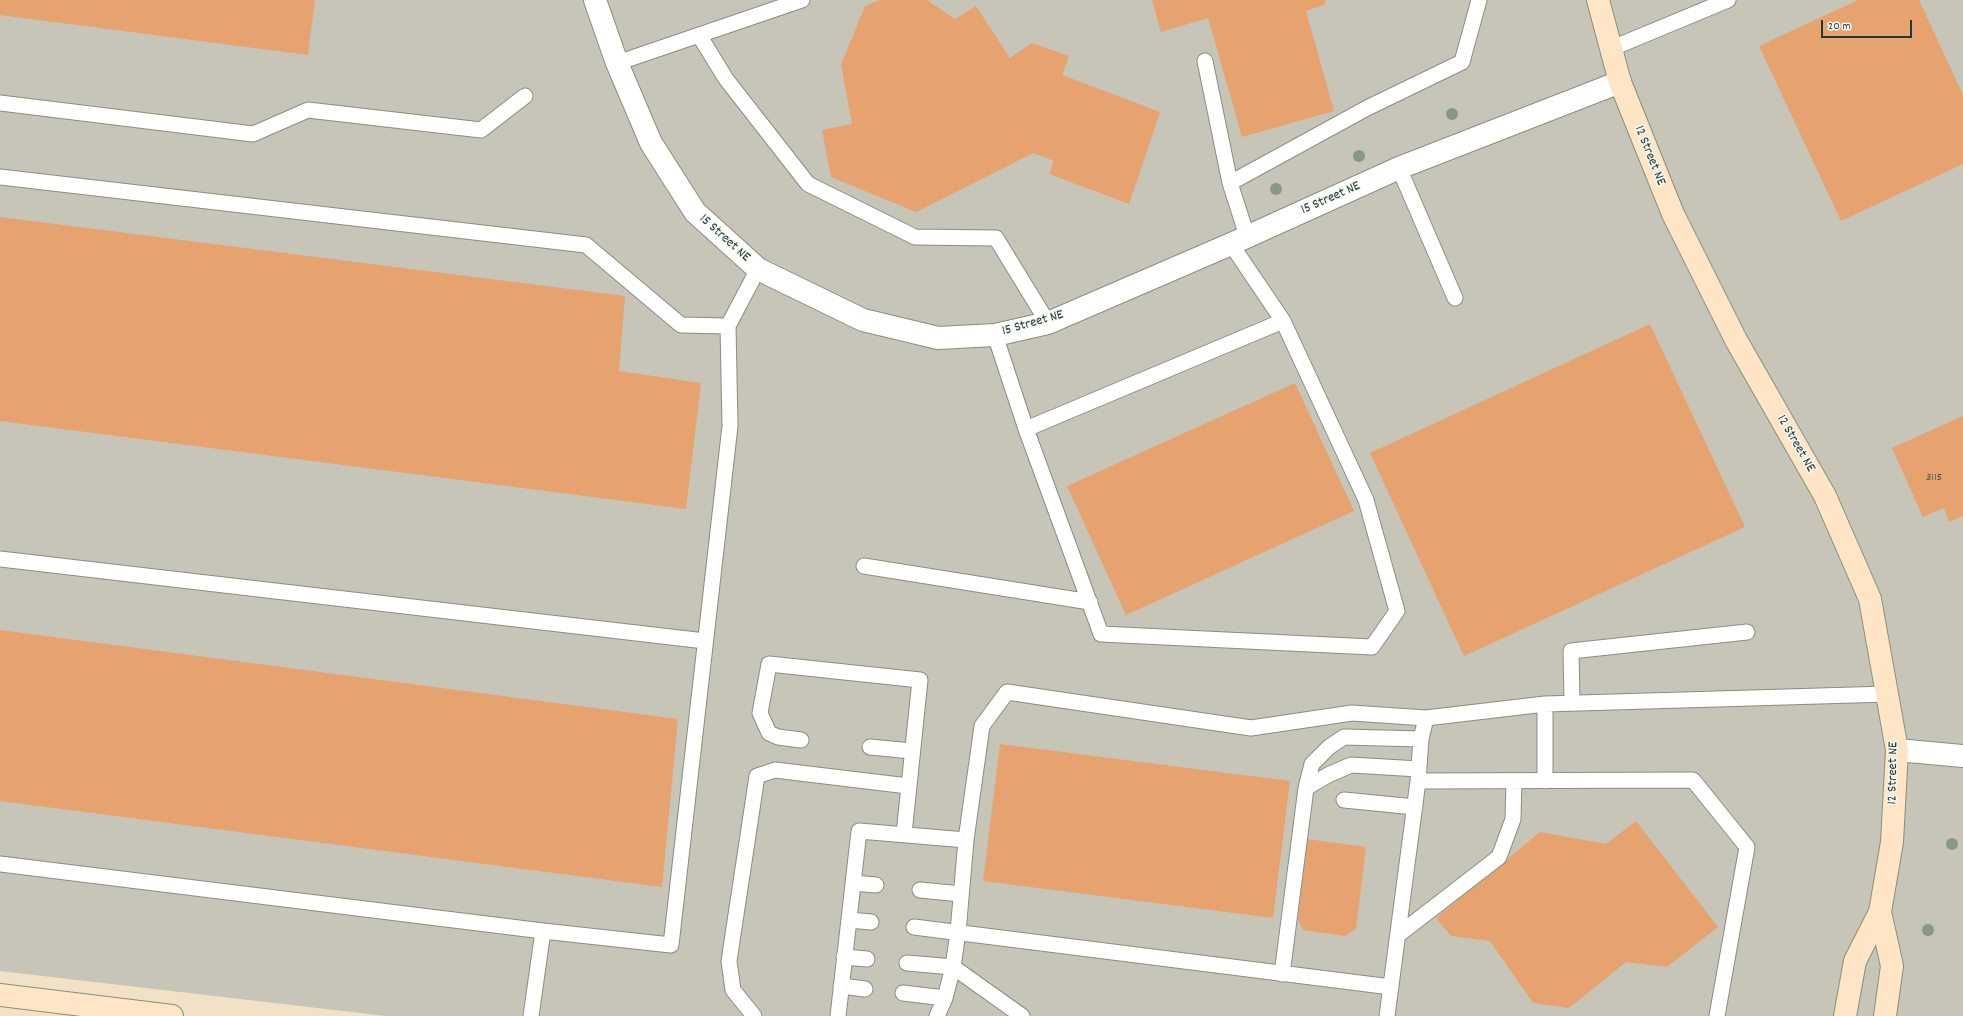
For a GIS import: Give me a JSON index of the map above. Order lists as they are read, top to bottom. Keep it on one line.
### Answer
{"streets":{"street":["12 Street NE","15 Street NE"]},"crossings":[["12 Street NE","15 Street NE"]],"house_numbers":["3115"],"scale_bar":"20 m"}
